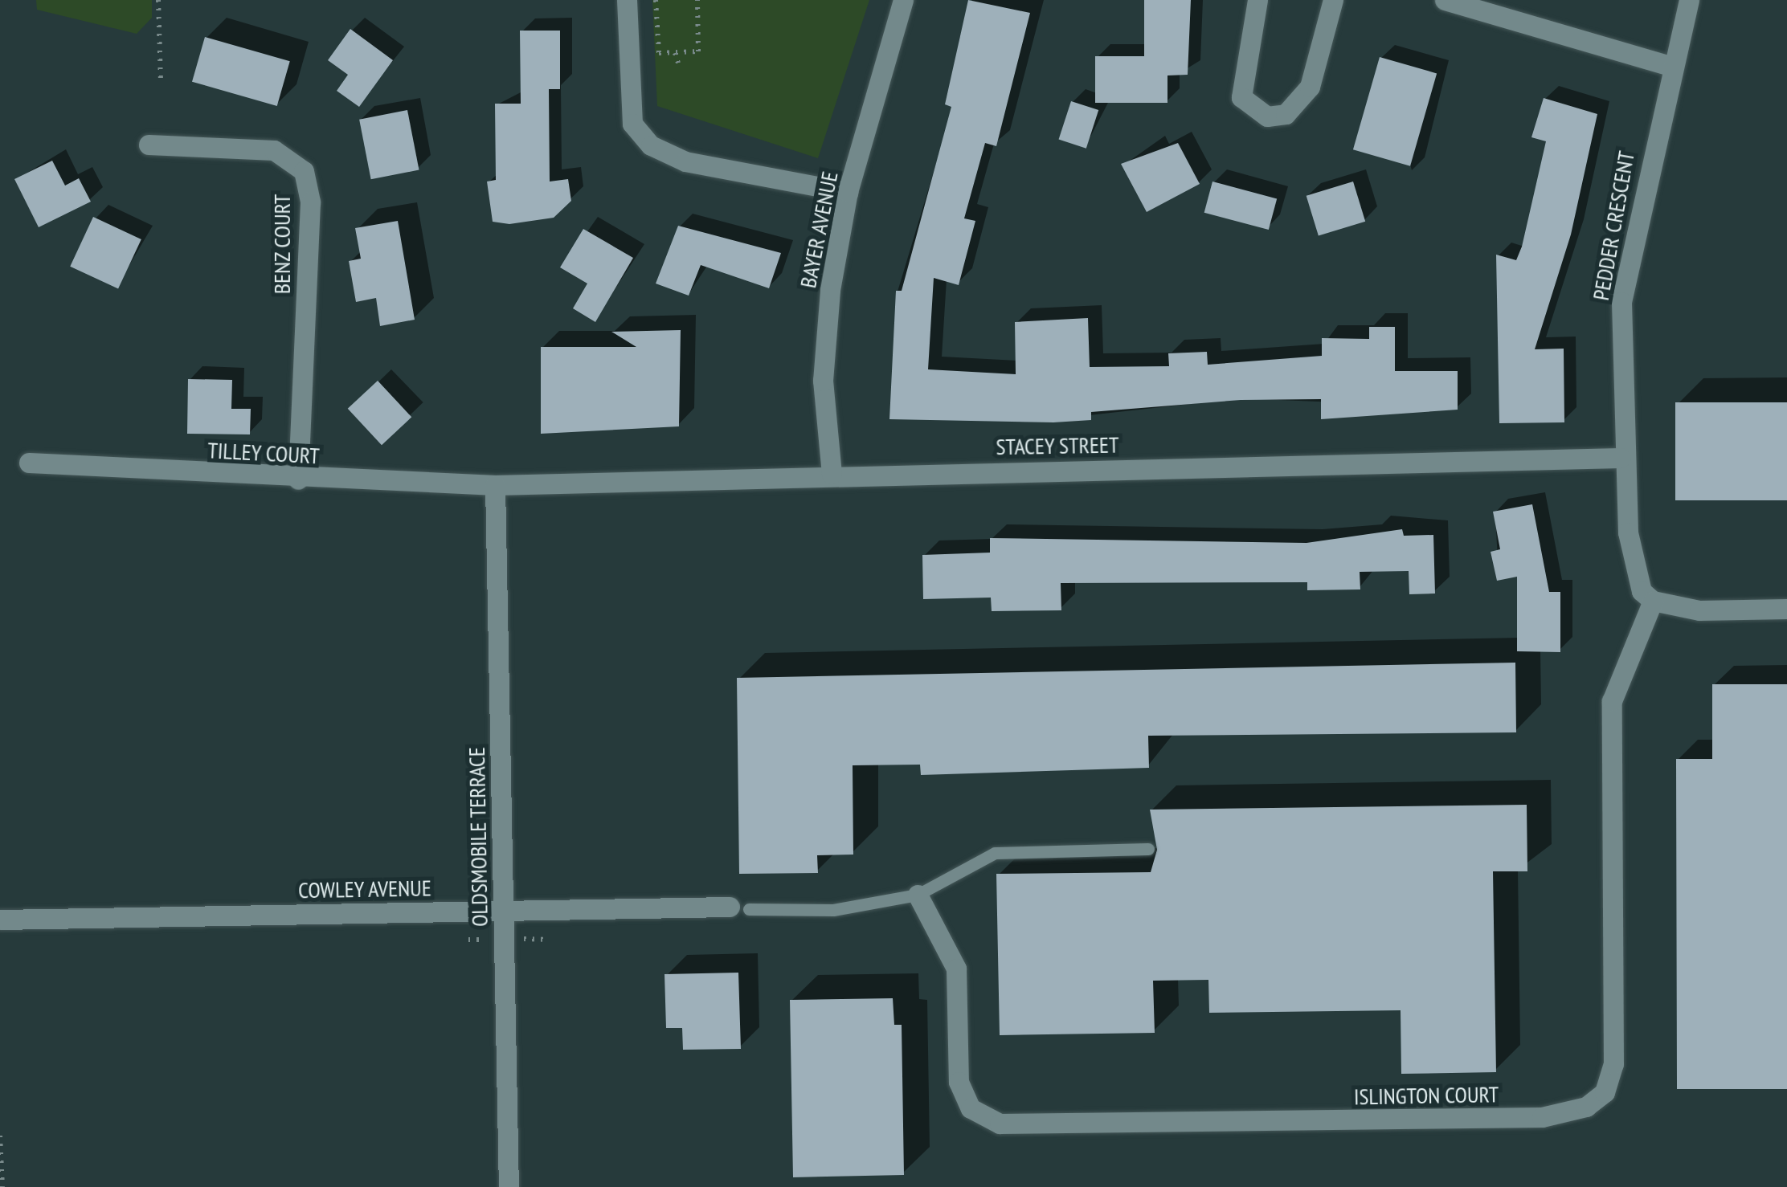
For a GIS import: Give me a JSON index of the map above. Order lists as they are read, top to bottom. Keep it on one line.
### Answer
{"streets":{"street":["PEDDER CRESCENT","BAYER AVENUE","BENZ COURT","STACEY STREET","TILLEY COURT","OLDSMOBILE TERRACE","COWLEY AVENUE","ISLINGTON COURT"]},"crossings":[["PEDDER CRESCENT","STACEY STREET"],["PEDDER CRESCENT","ISLINGTON COURT"],["BAYER AVENUE","STACEY STREET"],["BENZ COURT","TILLEY COURT"],["STACEY STREET","TILLEY COURT"],["STACEY STREET","OLDSMOBILE TERRACE"],["TILLEY COURT","OLDSMOBILE TERRACE"],["OLDSMOBILE TERRACE","COWLEY AVENUE"]]}
